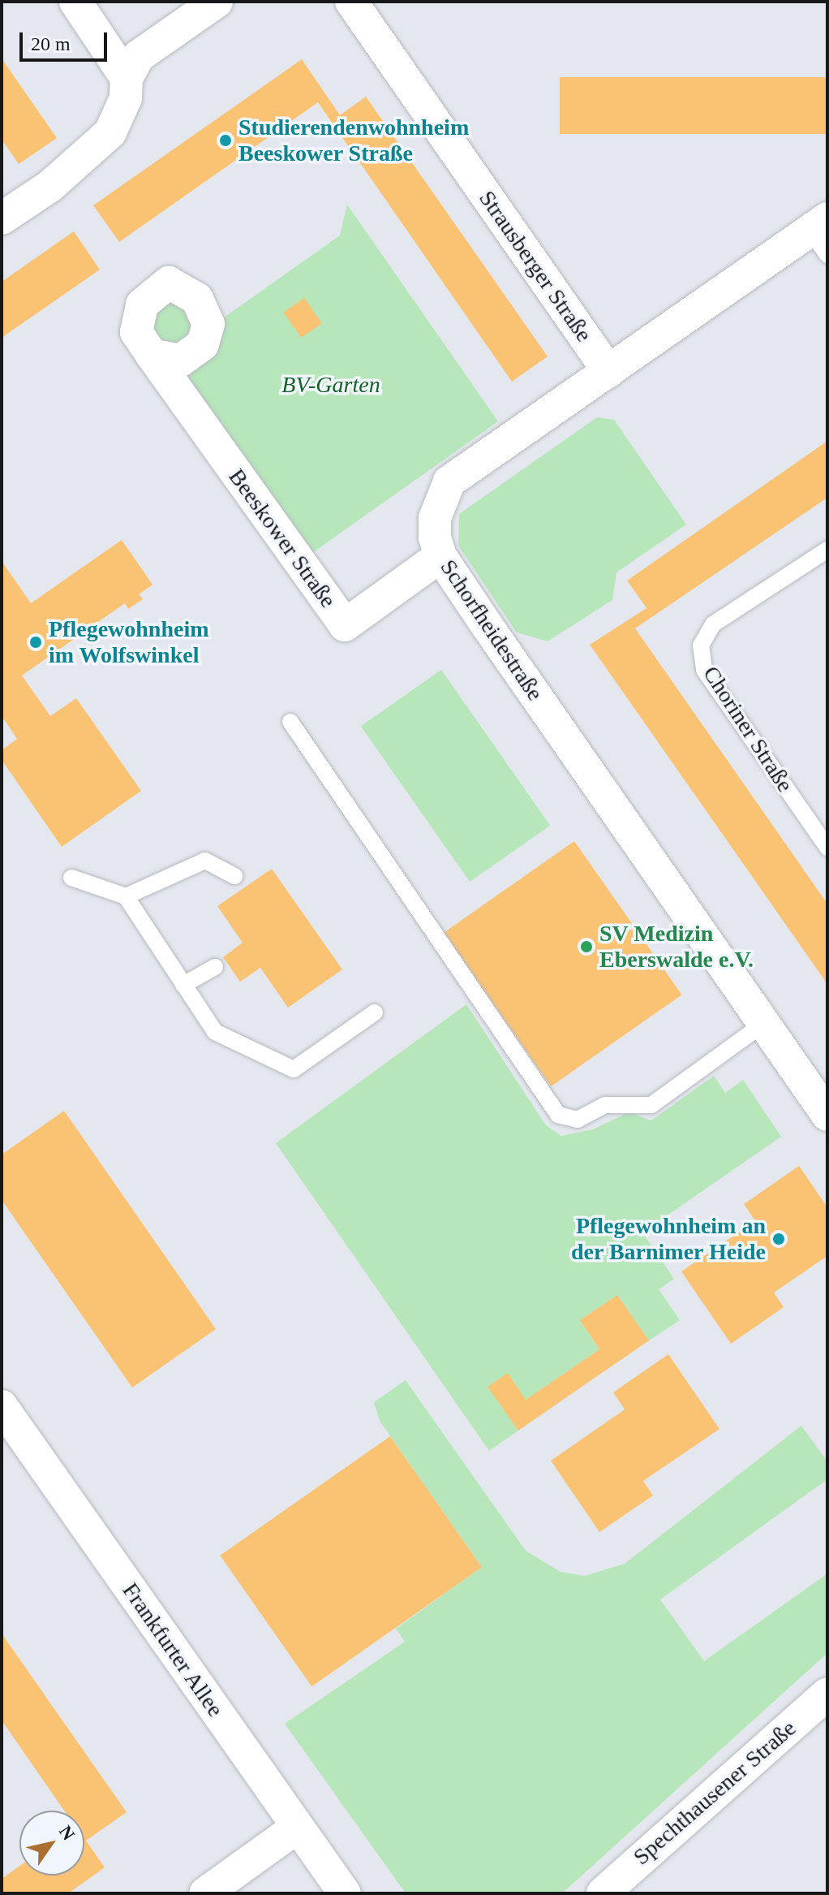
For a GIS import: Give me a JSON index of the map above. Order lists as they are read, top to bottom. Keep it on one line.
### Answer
{"streets":{"street":["Strausberger Straße","Beeskower Straße","Schorfheidestraße","Frankfurter Allee","Spechthausener Straße"],"lane":["Choriner Straße"]},"crossings":[["Strausberger Straße","Schorfheidestraße"],["Beeskower Straße","Schorfheidestraße"]],"parks":["BV-Garten"],"places":["Studierendenwohnheim Beeskower Straße","Pflegewohnheim im Wolfswinkel","SV Medizin Eberswalde e.V.","Pflegewohnheim an der Barnimer Heide"],"scale_bar":"20 m","north":"top right"}
